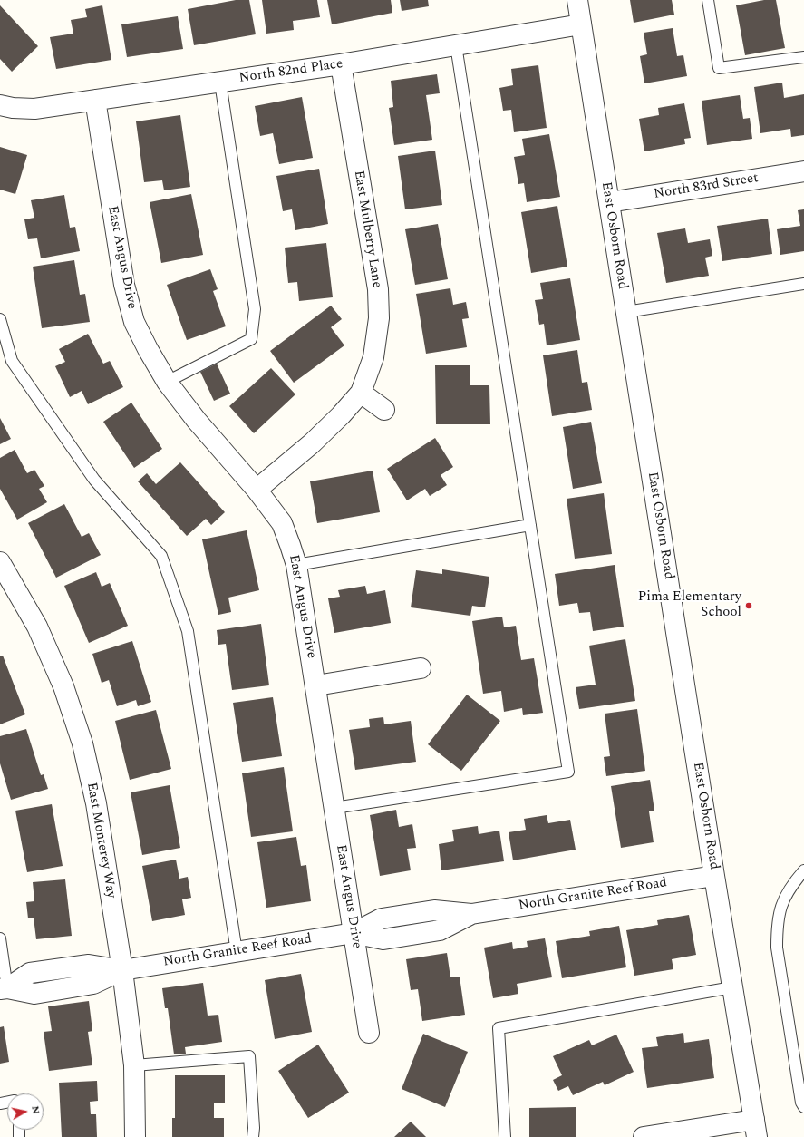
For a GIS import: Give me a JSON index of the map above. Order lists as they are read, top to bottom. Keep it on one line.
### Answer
{"streets":{"street":["North 82nd Place","North 83rd Street","East Mulberry Lane","East Osborn Road","East Angus Drive","East Monterey Way","North Granite Reef Road"]},"crossings":[["North 82nd Place","East Mulberry Lane"],["North 82nd Place","East Osborn Road"],["North 82nd Place","East Angus Drive"],["North 83rd Street","East Osborn Road"],["East Mulberry Lane","East Angus Drive"],["East Osborn Road","North Granite Reef Road"],["East Angus Drive","North Granite Reef Road"],["East Monterey Way","North Granite Reef Road"]],"places":["Pima Elementary School"],"north":"right"}
